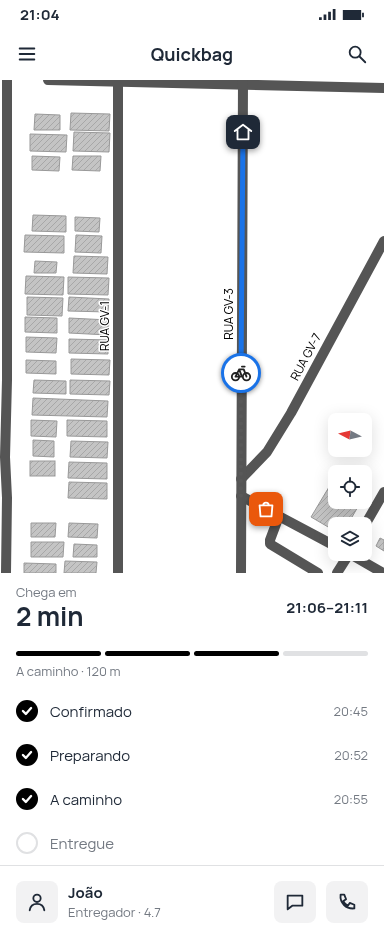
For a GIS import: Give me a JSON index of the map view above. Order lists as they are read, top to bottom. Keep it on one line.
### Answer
{"streets":{"street":["RUA GV-3","RUA GV-1","RUA GV-7"]},"crossings":[["RUA GV-3","RUA GV-7"]],"north":"left","page":{"status":"21:04","header":"Quickbag","heading":["2 min","Chega em","21:06–21:11"],"panel":["João","Entregador · 4.7"],"bar":"A caminho · 120 m","list":[["Confirmado","20:45"],["Preparando","20:52"],["A caminho","20:55"],"Entregue"]}}
